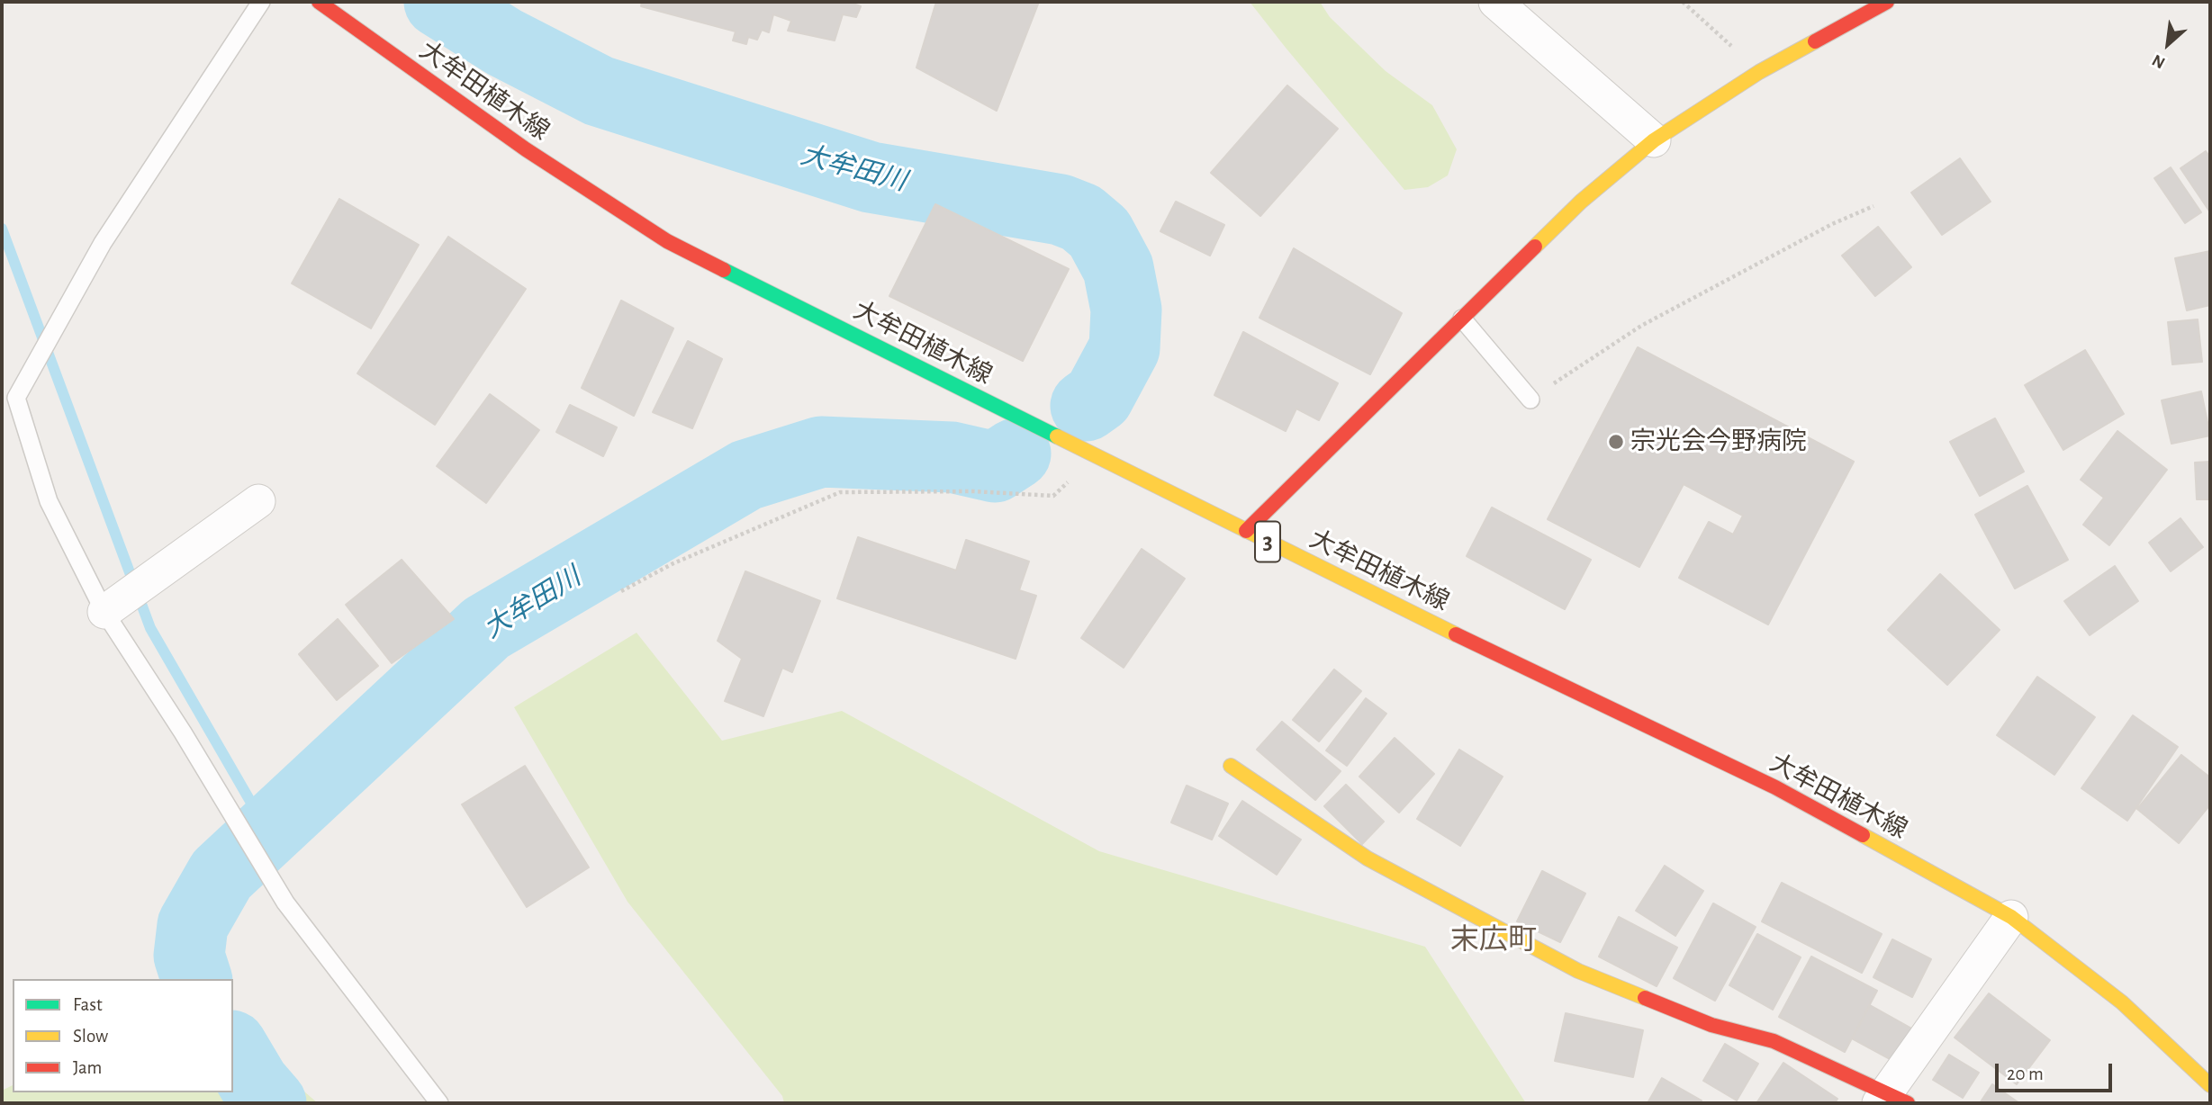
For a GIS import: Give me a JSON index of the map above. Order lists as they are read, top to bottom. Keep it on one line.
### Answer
{"streets":{"main road":["大牟田植木線","3"]},"districts":["末広町"],"water":["大牟田川"],"places":["宗光会今野病院"],"legend":["Fast","Slow","Jam"],"scale_bar":"20 m","north":"bottom left"}
